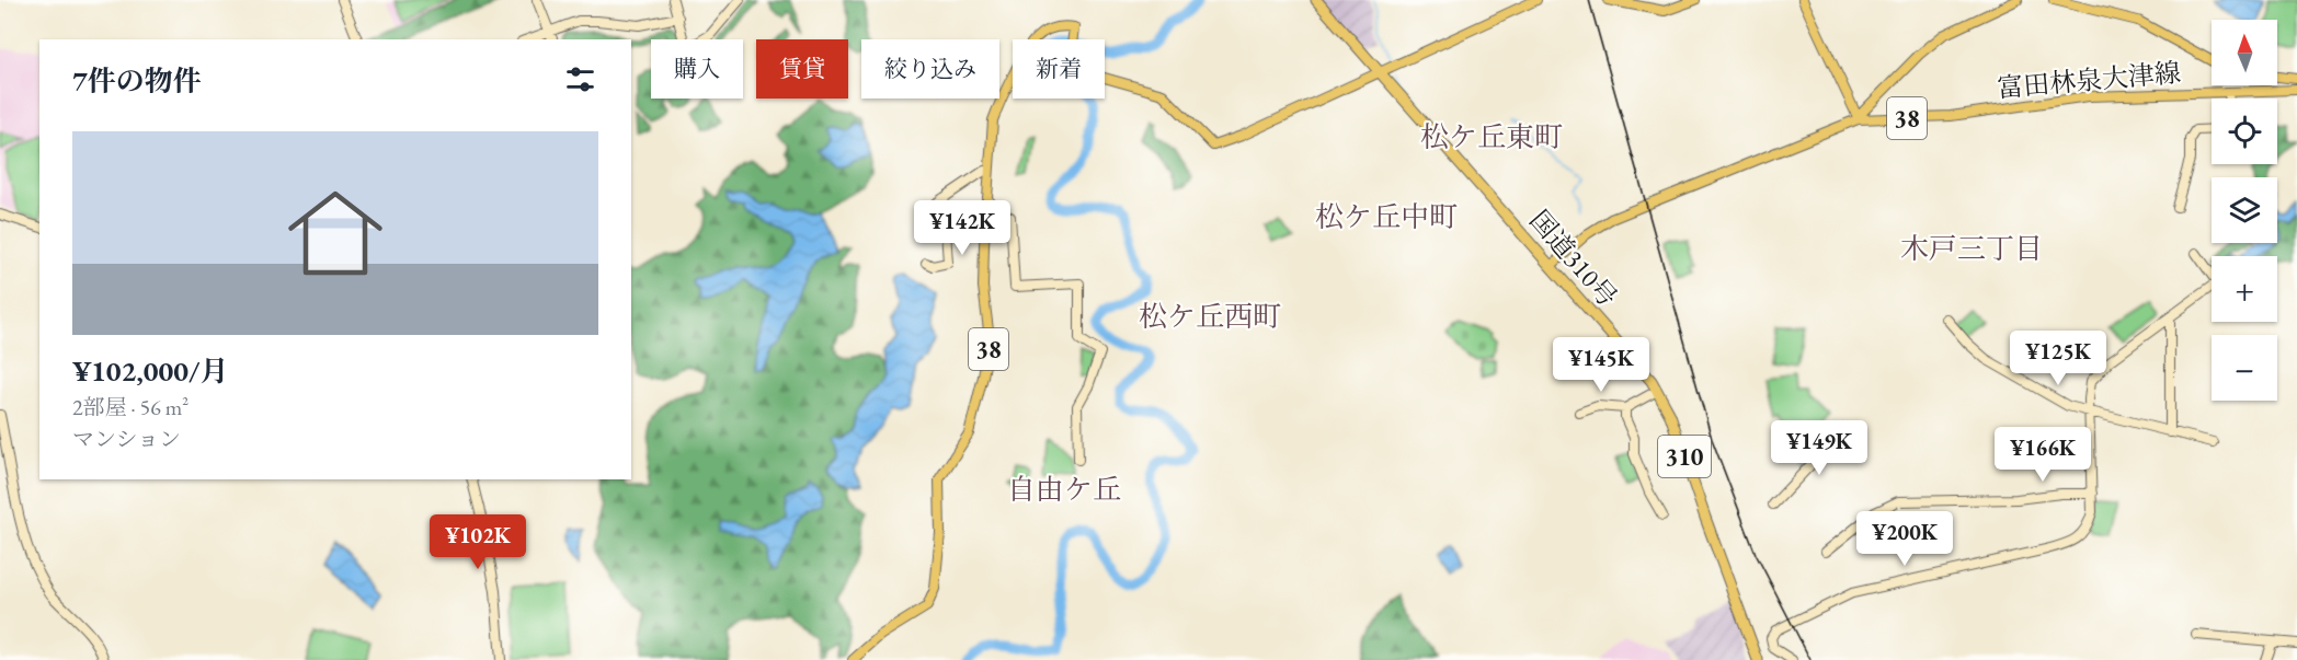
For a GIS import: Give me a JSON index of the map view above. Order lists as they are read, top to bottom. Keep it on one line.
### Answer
{"streets":{"highway":["国道310号","310"],"main road":["富田林泉大津線","38"]},"crossings":[["富田林泉大津線","38"],["富田林泉大津線","国道310号"],["38","国道310号"]],"districts":["松ケ丘東町","松ケ丘中町","木戸三丁目","松ケ丘西町","自由ケ丘"],"north":"top","page":{"map_buttons":["+","−"],"chip":["購入","賃貸","絞り込み","新着"],"heading":"7件の物件","list":[{"name":"¥102,000/月","note":"2部屋 · 56 m² · マンション"}],"price":["¥142K","¥125K","¥145K","¥149K","¥166K","¥200K","¥102K"]}}
